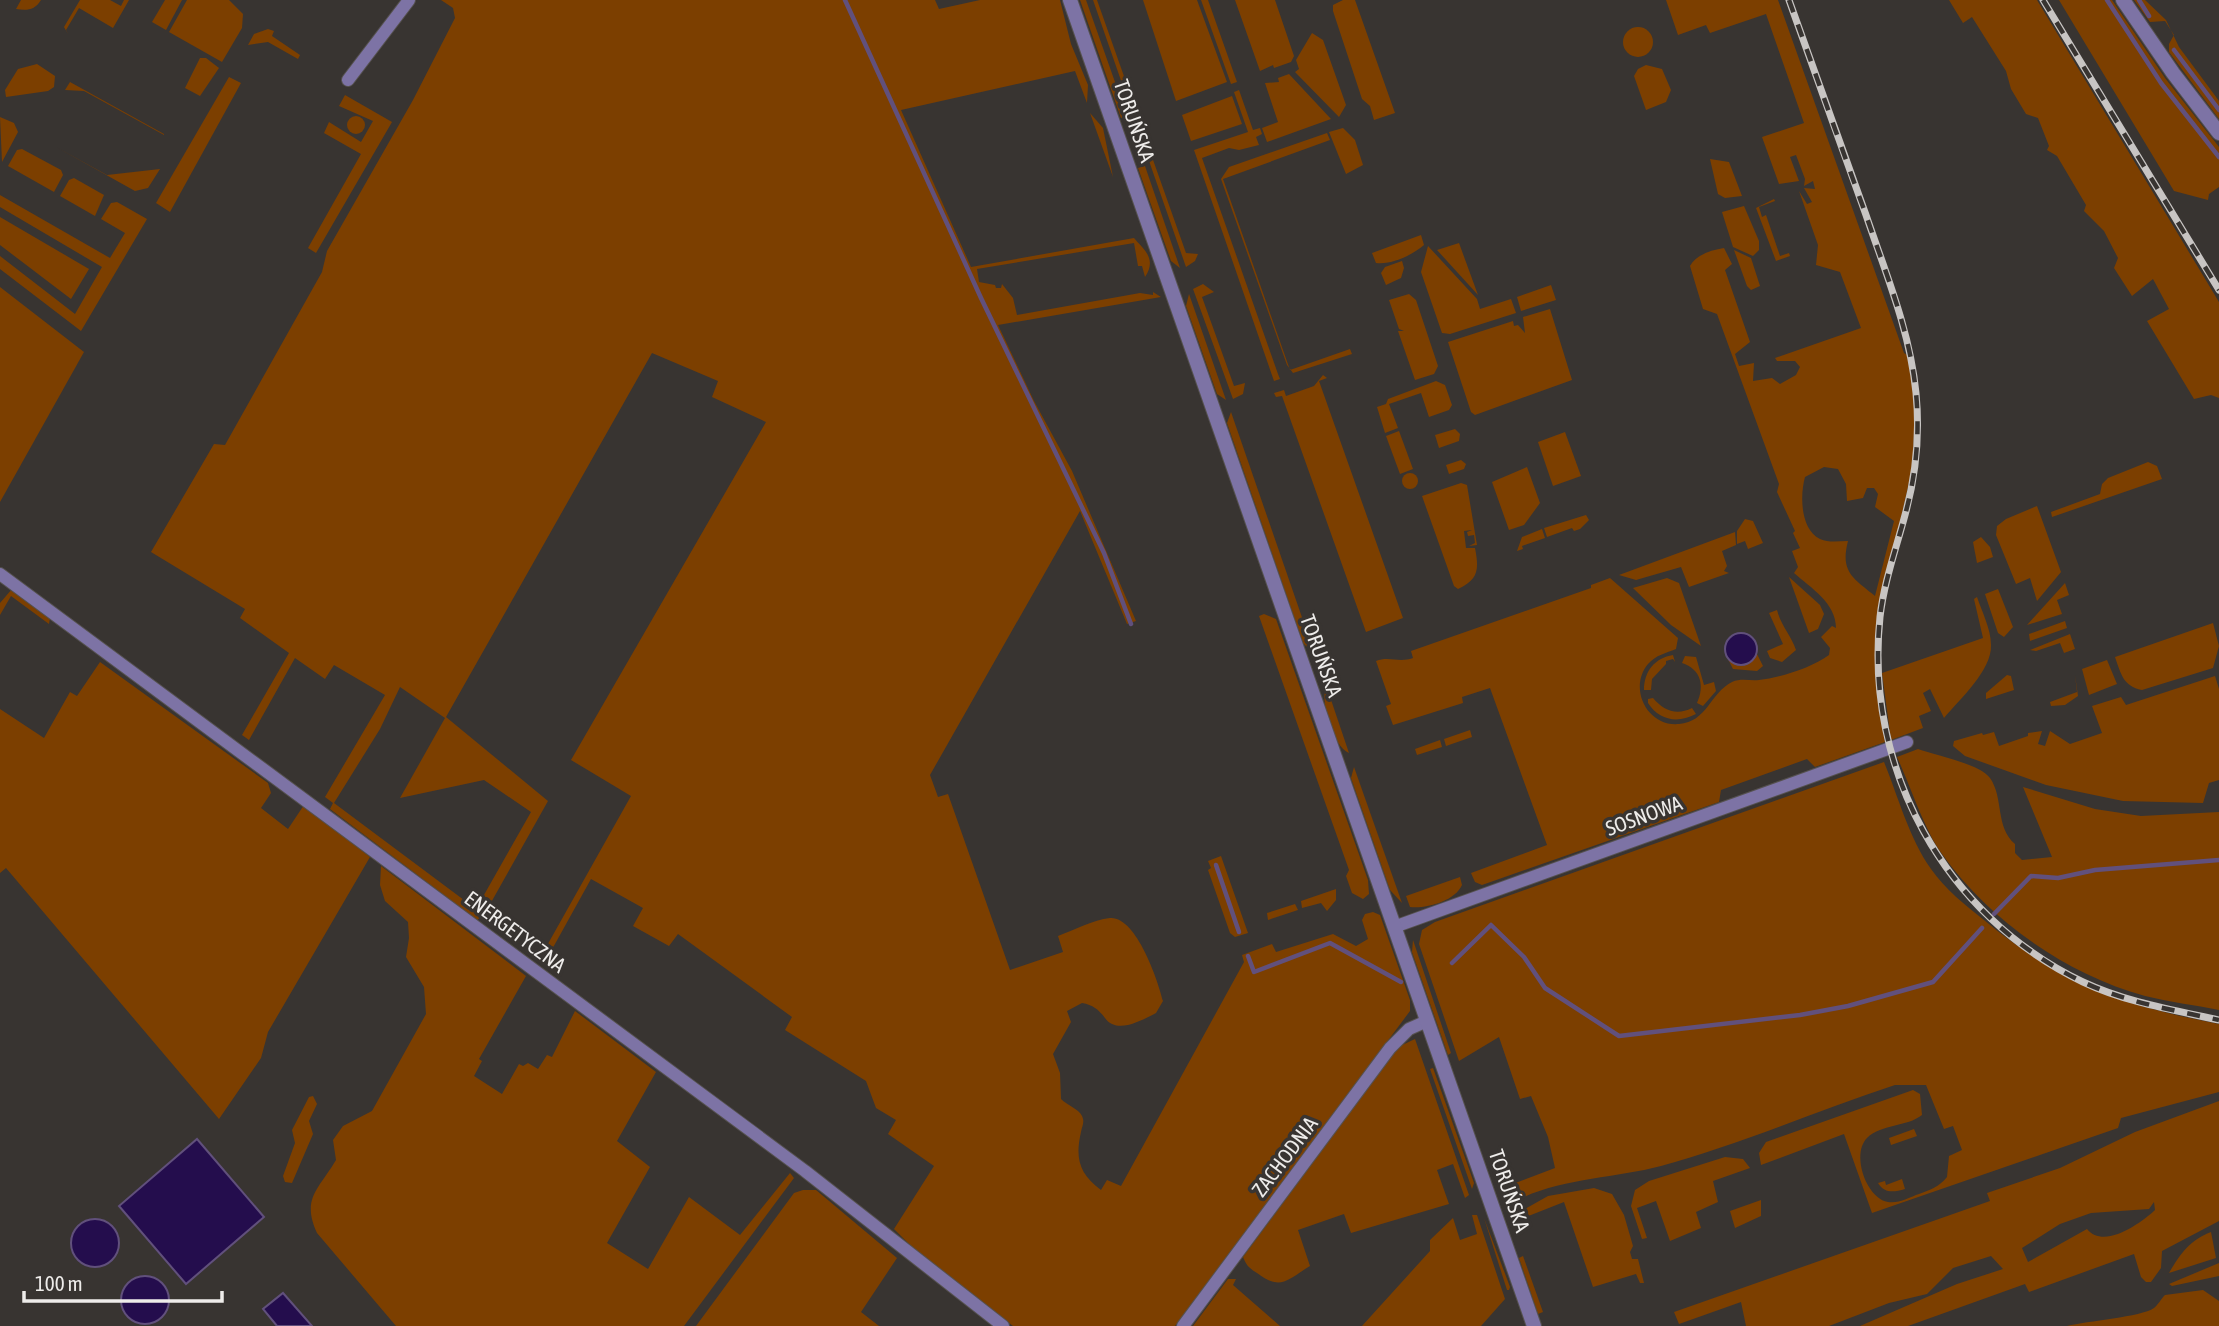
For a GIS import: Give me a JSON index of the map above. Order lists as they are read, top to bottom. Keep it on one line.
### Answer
{"streets":{"street":["TORUŃSKA","SOSNOWA","ENERGETYCZNA","ZACHODNIA"]},"crossings":[["TORUŃSKA","SOSNOWA"],["TORUŃSKA","ZACHODNIA"]],"scale_bar":"100 m"}
